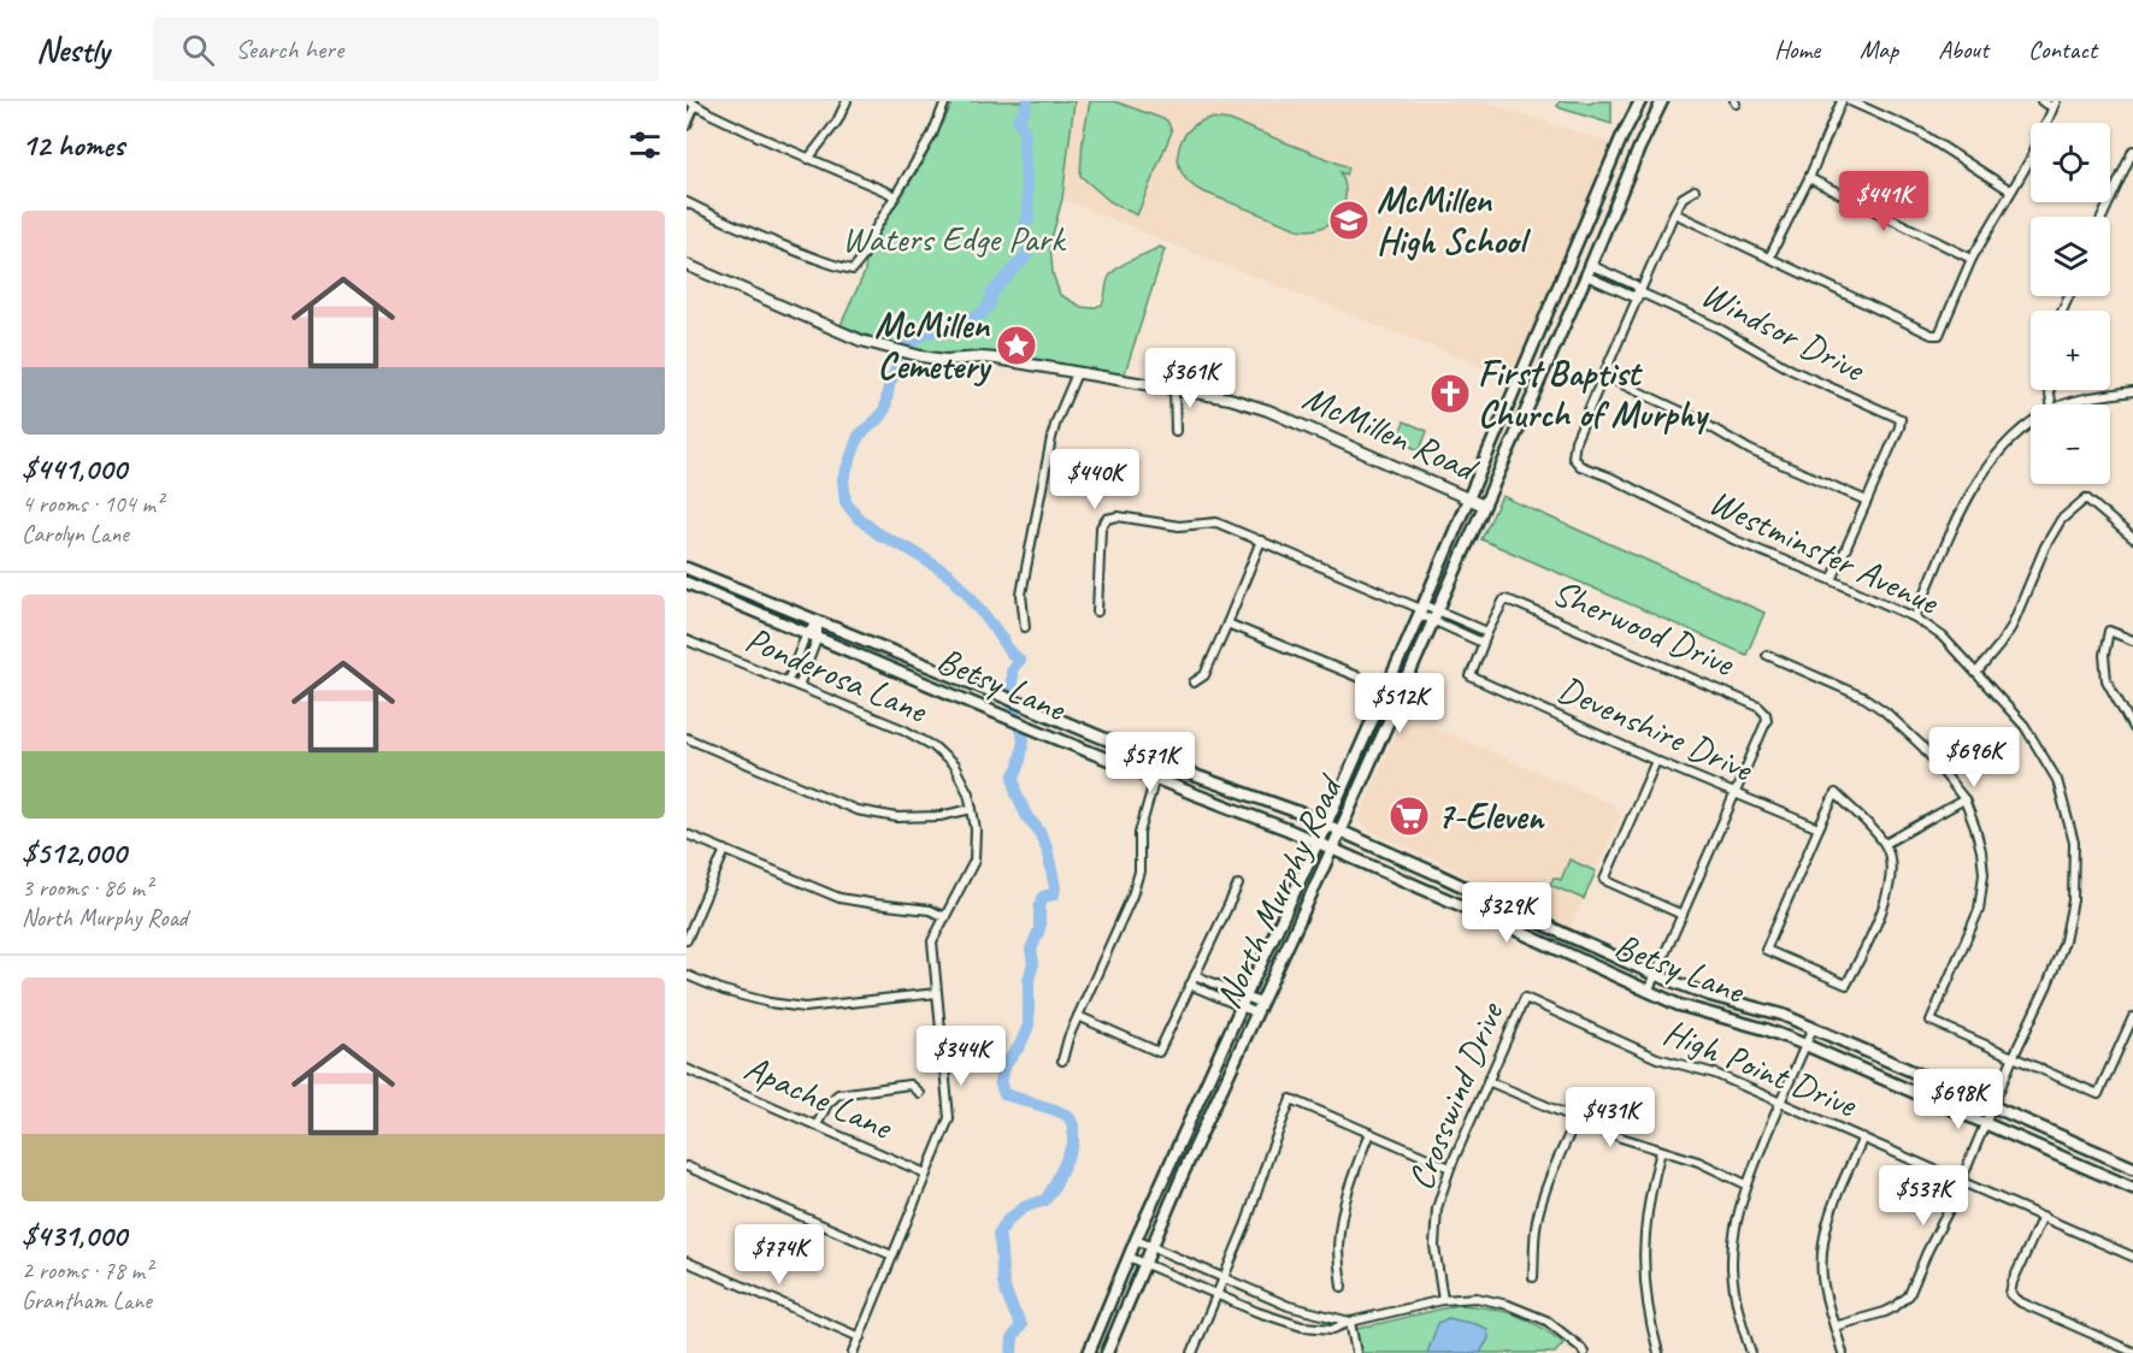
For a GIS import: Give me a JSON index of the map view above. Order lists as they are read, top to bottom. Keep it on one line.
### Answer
{"streets":{"main road":["Betsy Lane","North Murphy Road"],"street":["Windsor Drive","McMillen Road","Westminster Avenue","Sherwood Drive","Ponderosa Lane","Devenshire Drive","High Point Drive","Apache Lane","Crosswind Drive"]},"crossings":[["Windsor Drive","North Murphy Road"],["McMillen Road","North Murphy Road"],["Westminster Avenue","Betsy Lane"],["Westminster Avenue","High Point Drive"],["Sherwood Drive","Devenshire Drive"],["Ponderosa Lane","Apache Lane"],["Betsy Lane","North Murphy Road"],["High Point Drive","Crosswind Drive"]],"parks":["Waters Edge Park"],"places":{"school or university":["McMillen High School"],"place":["McMillen Cemetery"],"church":["First Baptist Church of Murphy"],"supermarket":["7-Eleven"]},"page":{"header":"Nestly","search":"Search here","nav":["Home","Map","About","Contact"],"heading":"12 homes","map_buttons":["+","−"],"price":["$441K","$361K","$440K","$512K","$696K","$571K","$329K","$344K","$698K","$431K","$537K","$774K"],"list":[{"name":"$441,000","note":"4 rooms · 104 m² · Carolyn Lane"},{"name":"$512,000","note":"3 rooms · 86 m² · North Murphy Road"},{"name":"$431,000","note":"2 rooms · 78 m² · Grantham Lane"}]}}
